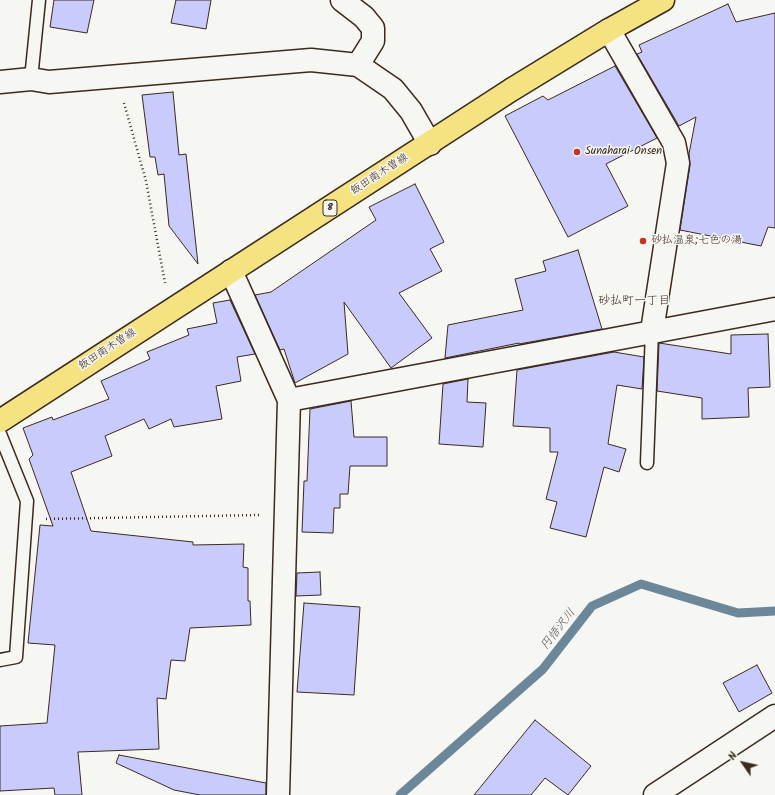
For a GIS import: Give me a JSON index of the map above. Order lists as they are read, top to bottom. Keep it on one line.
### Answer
{"streets":{"main road":["飯田南木曽線","8"]},"districts":["砂払町一丁目"],"water":["円悟沢川"],"places":["Sunaharai Onsen","砂払温泉;七色の湯"],"north":"top left"}
